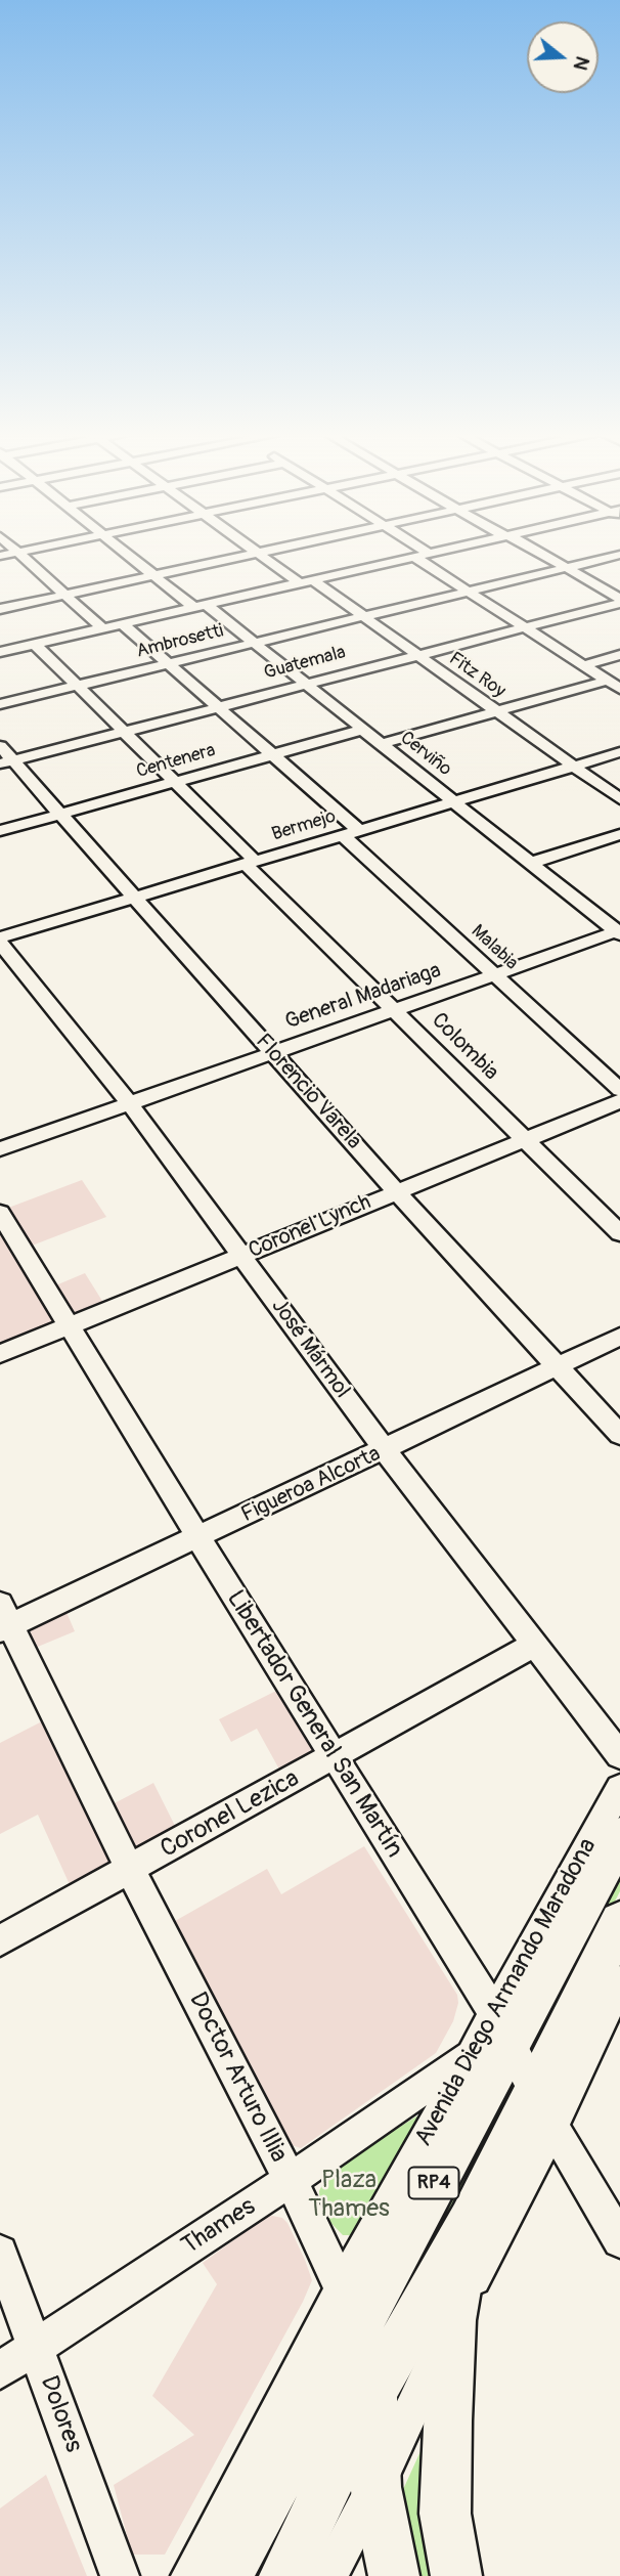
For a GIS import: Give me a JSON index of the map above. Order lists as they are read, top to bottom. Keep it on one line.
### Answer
{"streets":{"main road":["Avenida Diego Armando Maradona","Doctor Arturo Illia","RP4"],"street":["Ambrosetti","Guatemala","Fitz Roy","Cerviño","Centenera","Bermejo","Malabia","General Madariaga","Colombia","Florencio Varela","Coronel Lynch","José Mármol","Figueroa Alcorta","Libertador General San Martín","Coronel Lezica","Thames","Dolores"]},"crossings":[["Ambrosetti","Fitz Roy"],["Ambrosetti","Cerviño"],["Ambrosetti","Malabia"],["Ambrosetti","Colombia"],["Guatemala","Fitz Roy"],["Guatemala","Cerviño"],["Guatemala","Malabia"],["Guatemala","Colombia"],["Guatemala","Florencio Varela"],["Fitz Roy","Bermejo"],["Cerviño","Centenera"],["Cerviño","Bermejo"],["Cerviño","General Madariaga"],["Centenera","Malabia"],["Centenera","Colombia"],["Centenera","Florencio Varela"],["Bermejo","Malabia"],["Bermejo","Colombia"],["Bermejo","Florencio Varela"],["Bermejo","José Mármol"],["Malabia","General Madariaga"],["General Madariaga","Colombia"],["General Madariaga","Florencio Varela"],["General Madariaga","José Mármol"],["Colombia","Coronel Lynch"],["Florencio Varela","Coronel Lynch"],["Florencio Varela","Figueroa Alcorta"],["Coronel Lynch","José Mármol"],["Coronel Lynch","Libertador General San Martín"],["José Mármol","Figueroa Alcorta"],["José Mármol","Coronel Lezica"],["Figueroa Alcorta","Libertador General San Martín"],["Figueroa Alcorta","Doctor Arturo Illia"],["Libertador General San Martín","Coronel Lezica"],["Libertador General San Martín","Avenida Diego Armando Maradona"],["Libertador General San Martín","RP4"],["Libertador General San Martín","Thames"],["Coronel Lezica","Doctor Arturo Illia"],["Avenida Diego Armando Maradona","Doctor Arturo Illia"],["Avenida Diego Armando Maradona","Thames"],["Doctor Arturo Illia","RP4"],["Doctor Arturo Illia","Thames"],["Thames","Dolores"]],"parks":["Plaza Thames"],"north":"right"}
